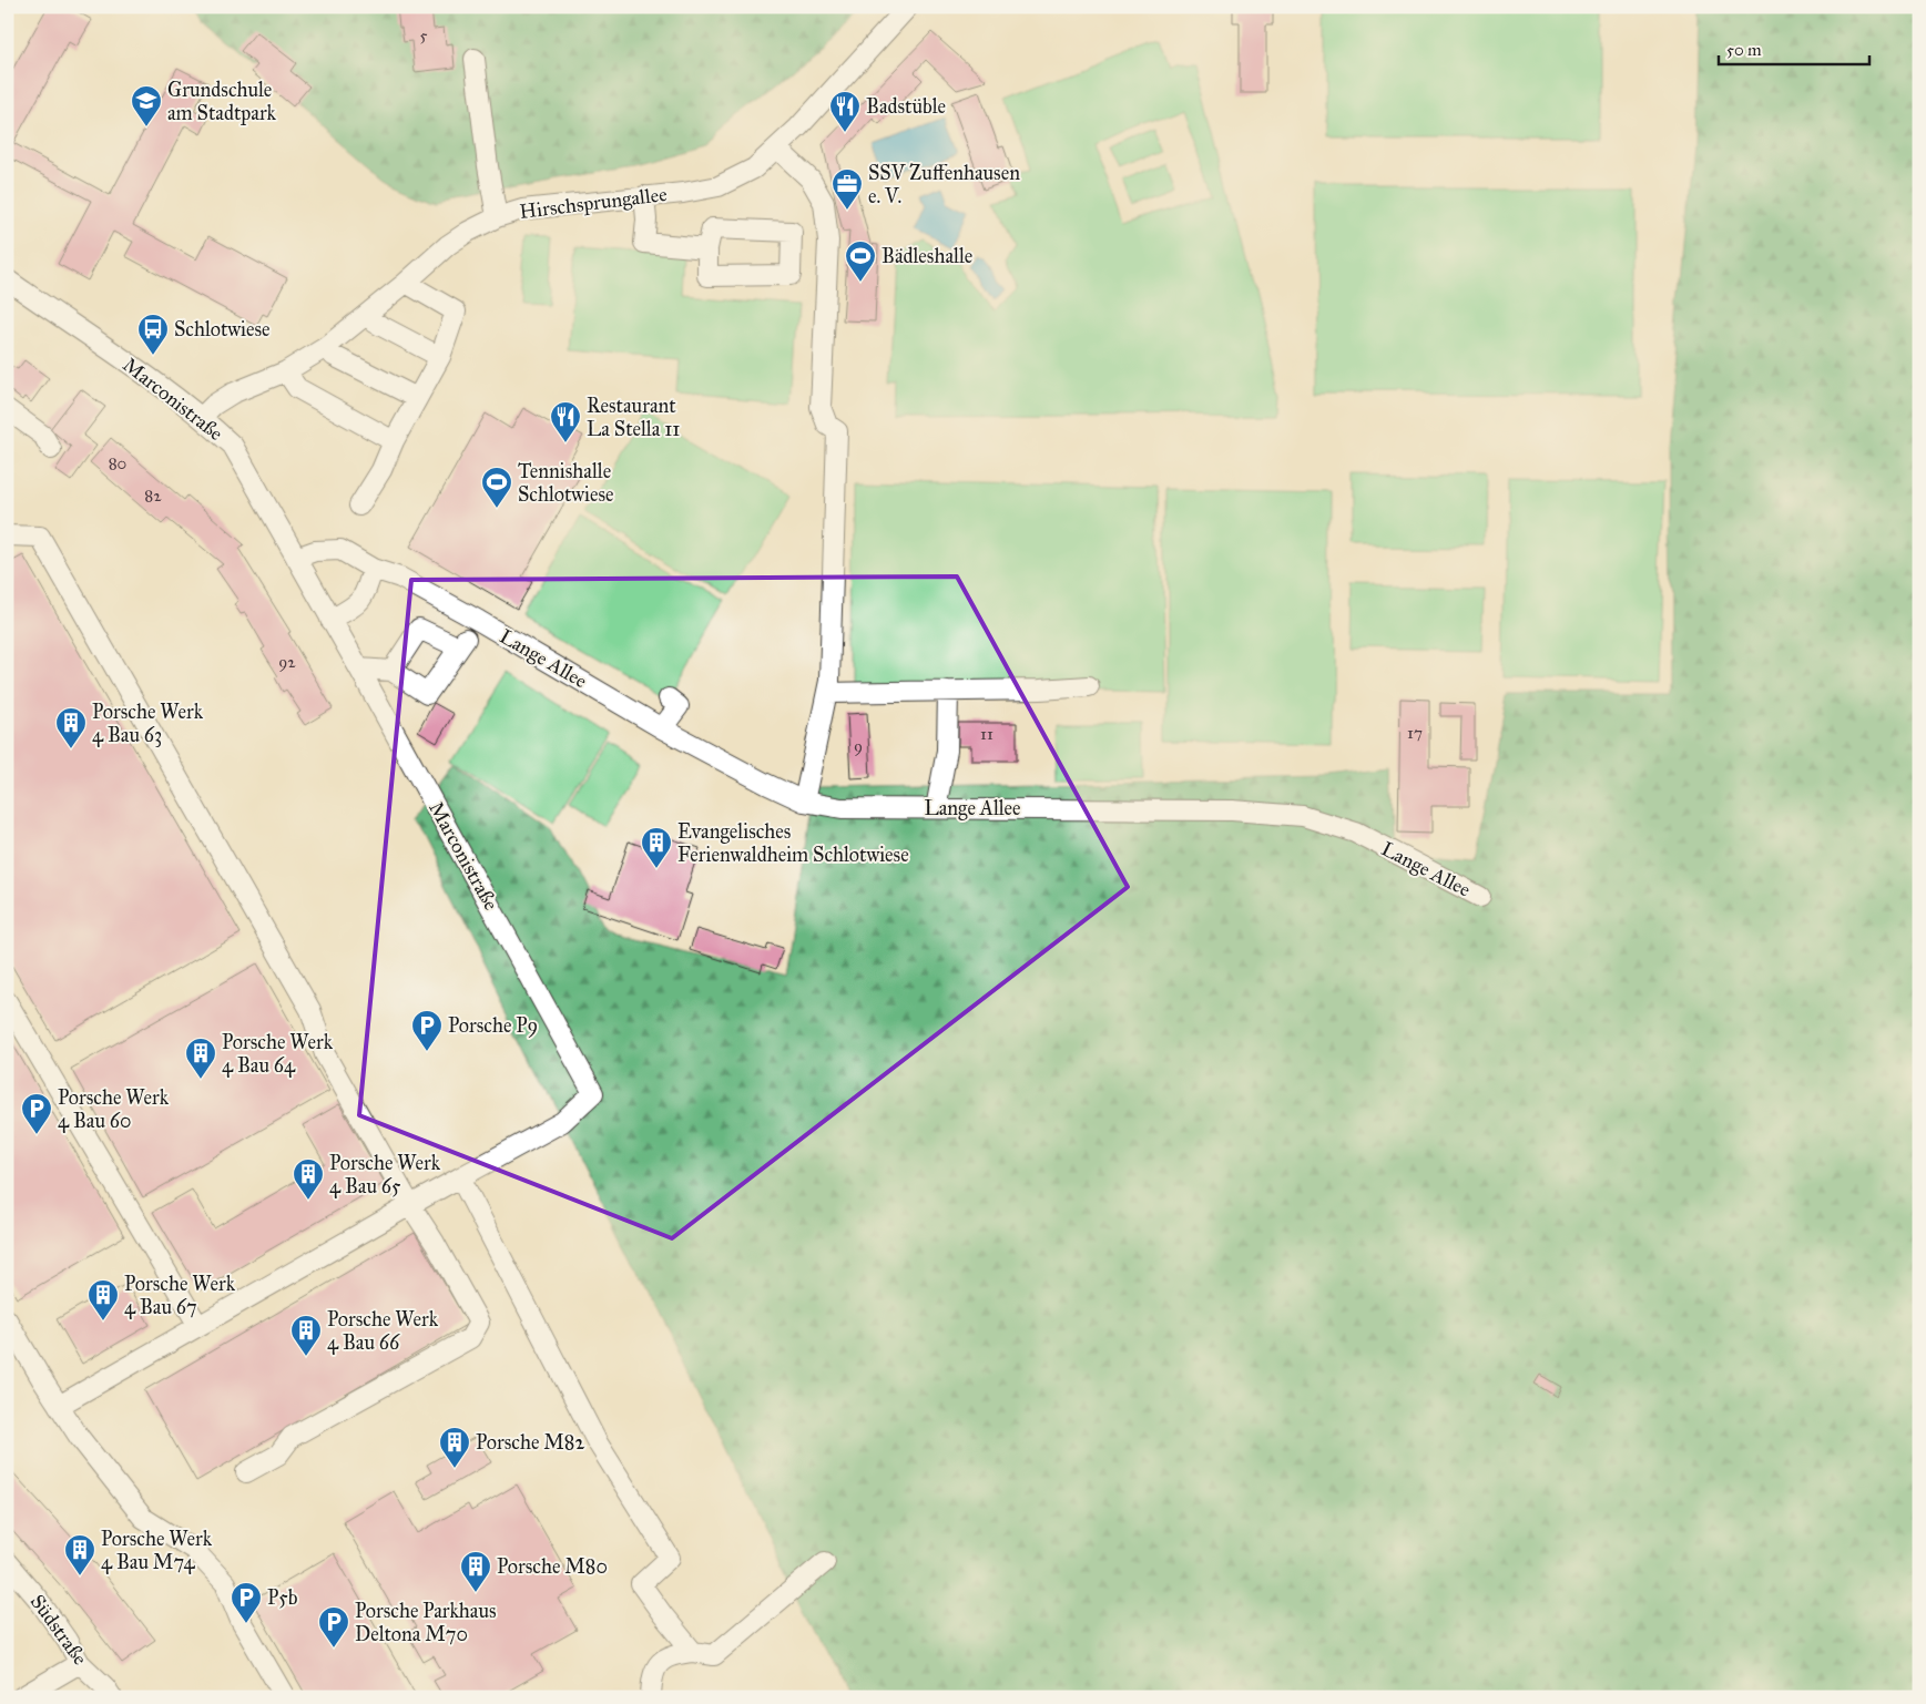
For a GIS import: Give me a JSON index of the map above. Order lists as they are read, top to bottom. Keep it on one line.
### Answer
{"streets":{"street":["Hirschsprungallee","Marconistraße","Lange Allee","Südstraße"]},"crossings":[["Hirschsprungallee","Marconistraße"]],"places":{"school or university":["Grundschule am Stadtpark"],"restaurant":["Badstüble","Restaurant La Stella 11"],"office":["SSV Zuffenhausen e. V."],"sports":["Bädleshalle","Tennishalle Schlotwiese"],"bus stop":["Schlotwiese"],"building":["Porsche Werk 4 Bau 63","Evangelisches Ferienwaldheim Schlotwiese","Porsche Werk 4 Bau 64","Porsche Werk 4 Bau 65","Porsche Werk 4 Bau 67","Porsche Werk 4 Bau 66","Porsche M82","Porsche Werk 4 Bau M74","Porsche M80"],"parking":["Porsche P9","Porsche Werk 4 Bau 60","P5b","Porsche Parkhaus Deltona M70"]},"house_numbers":["5","80","82","92","17","11","9"],"scale_bar":"50 m"}
